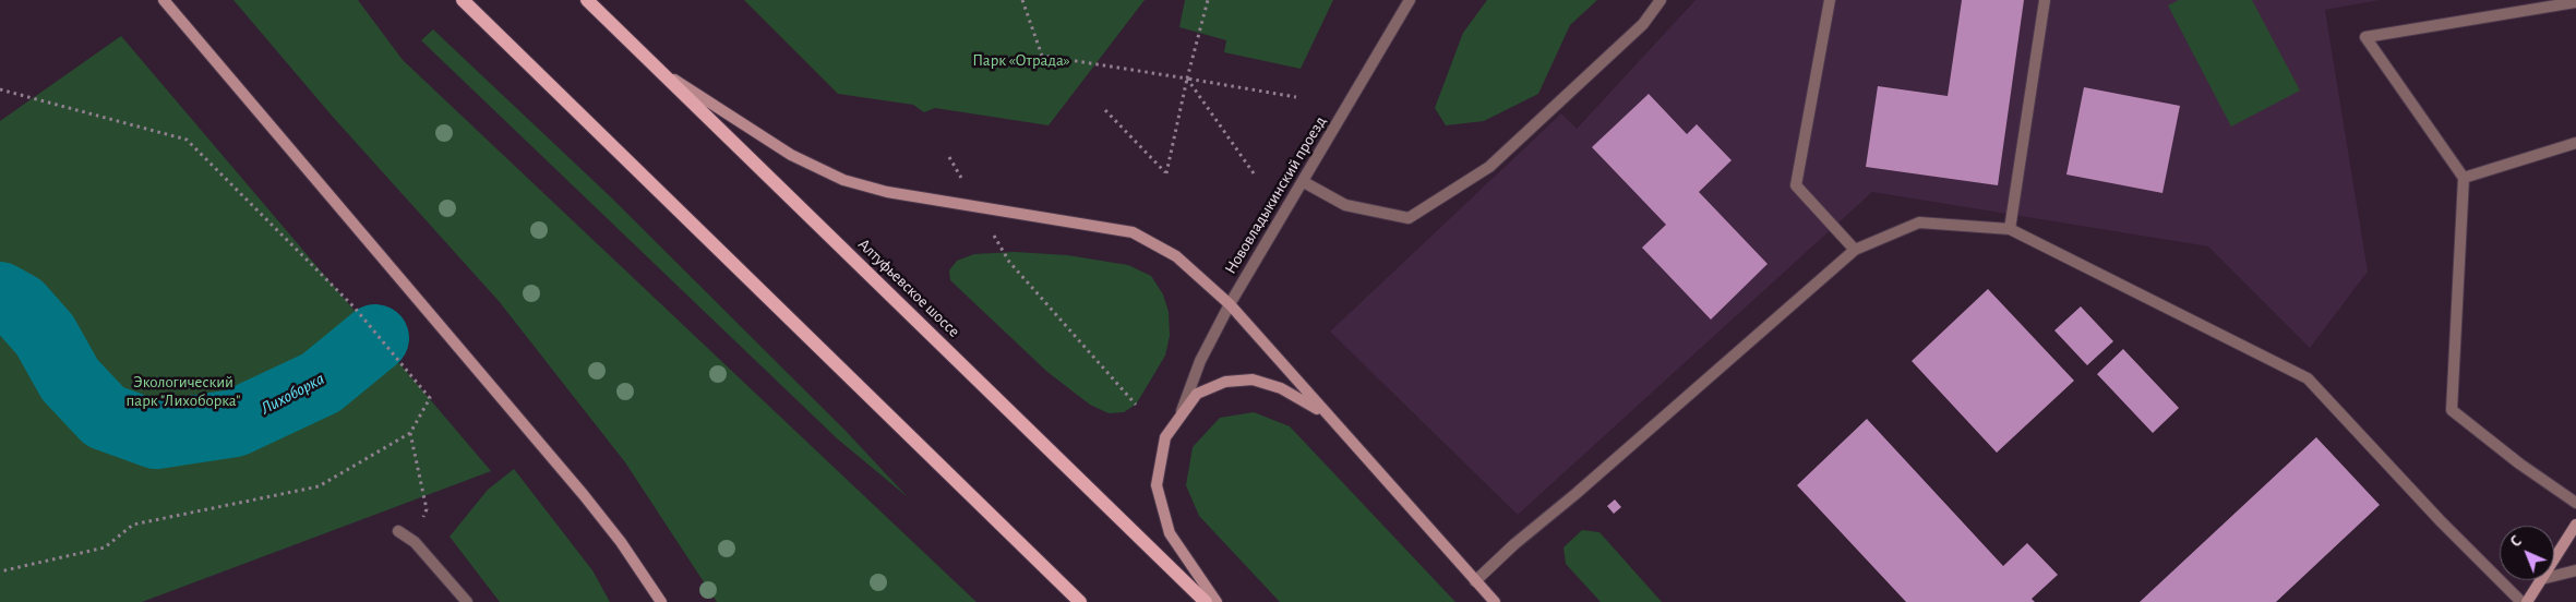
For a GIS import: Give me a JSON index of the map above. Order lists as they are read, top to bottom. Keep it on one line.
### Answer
{"streets":{"main road":["Алтуфьевское шоссе"],"street":["Нововладыкинский проезд"]},"water":["Лихоборка"],"parks":["Парк «Отрада»","Экологический парк \"Лихоборка\""],"north":"top left"}
